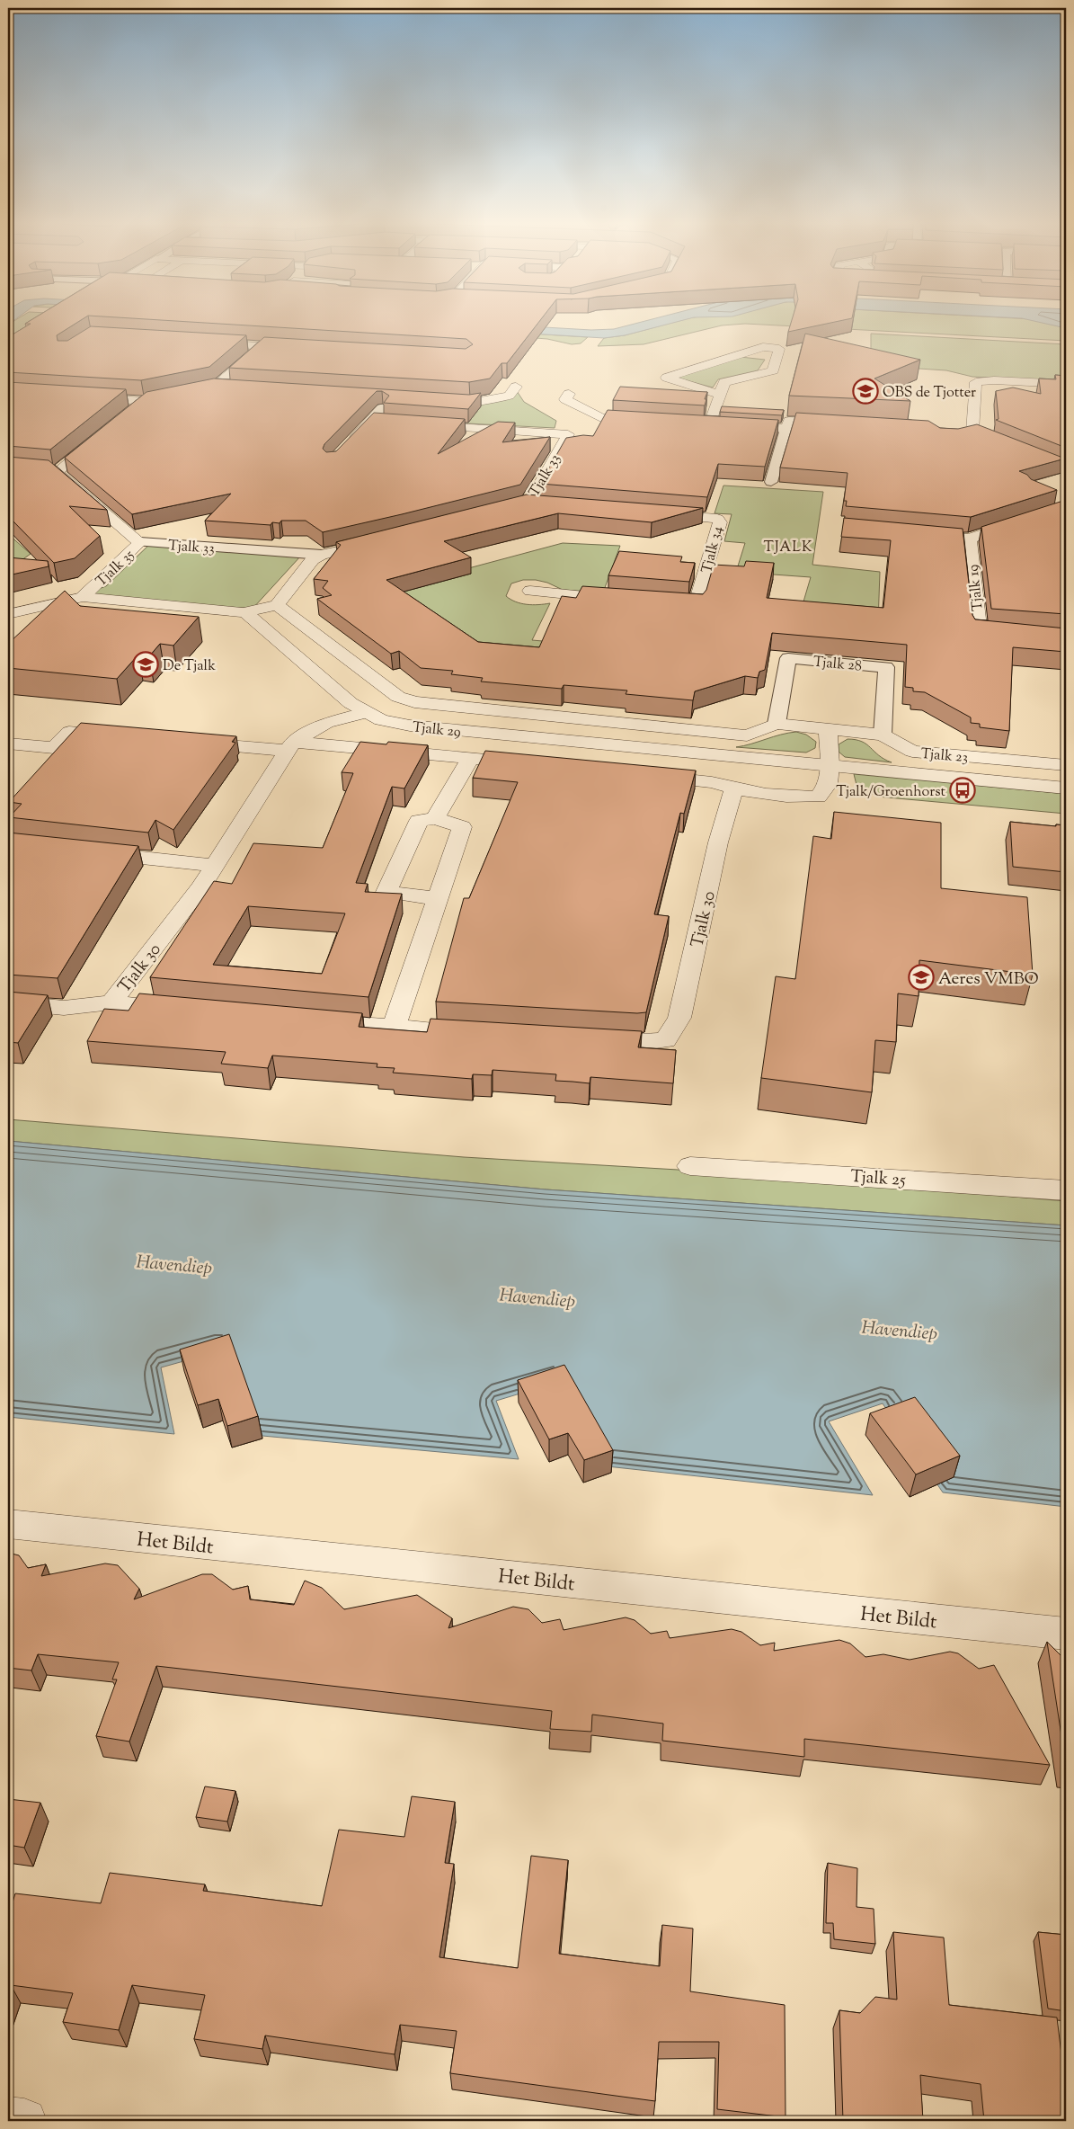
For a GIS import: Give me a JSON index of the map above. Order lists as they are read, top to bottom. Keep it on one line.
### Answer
{"streets":{"street":["Tjalk 33","Tjalk 34","Tjalk 35","Tjalk 19","Tjalk 28","Tjalk 29","Tjalk 23","Tjalk 30","Tjalk 25","Het Bildt"]},"crossings":[["Tjalk 33","Tjalk 35"],["Tjalk 33","Tjalk 29"],["Tjalk 28","Tjalk 29"],["Tjalk 28","Tjalk 23"],["Tjalk 29","Tjalk 23"],["Tjalk 29","Tjalk 30"]],"districts":["TJALK"],"water":["Havendiep"],"places":{"school or university":["OBS de Tjotter","De Tjalk","Aeres VMBO"],"bus stop":["Tjalk/Groenhorst"]}}
